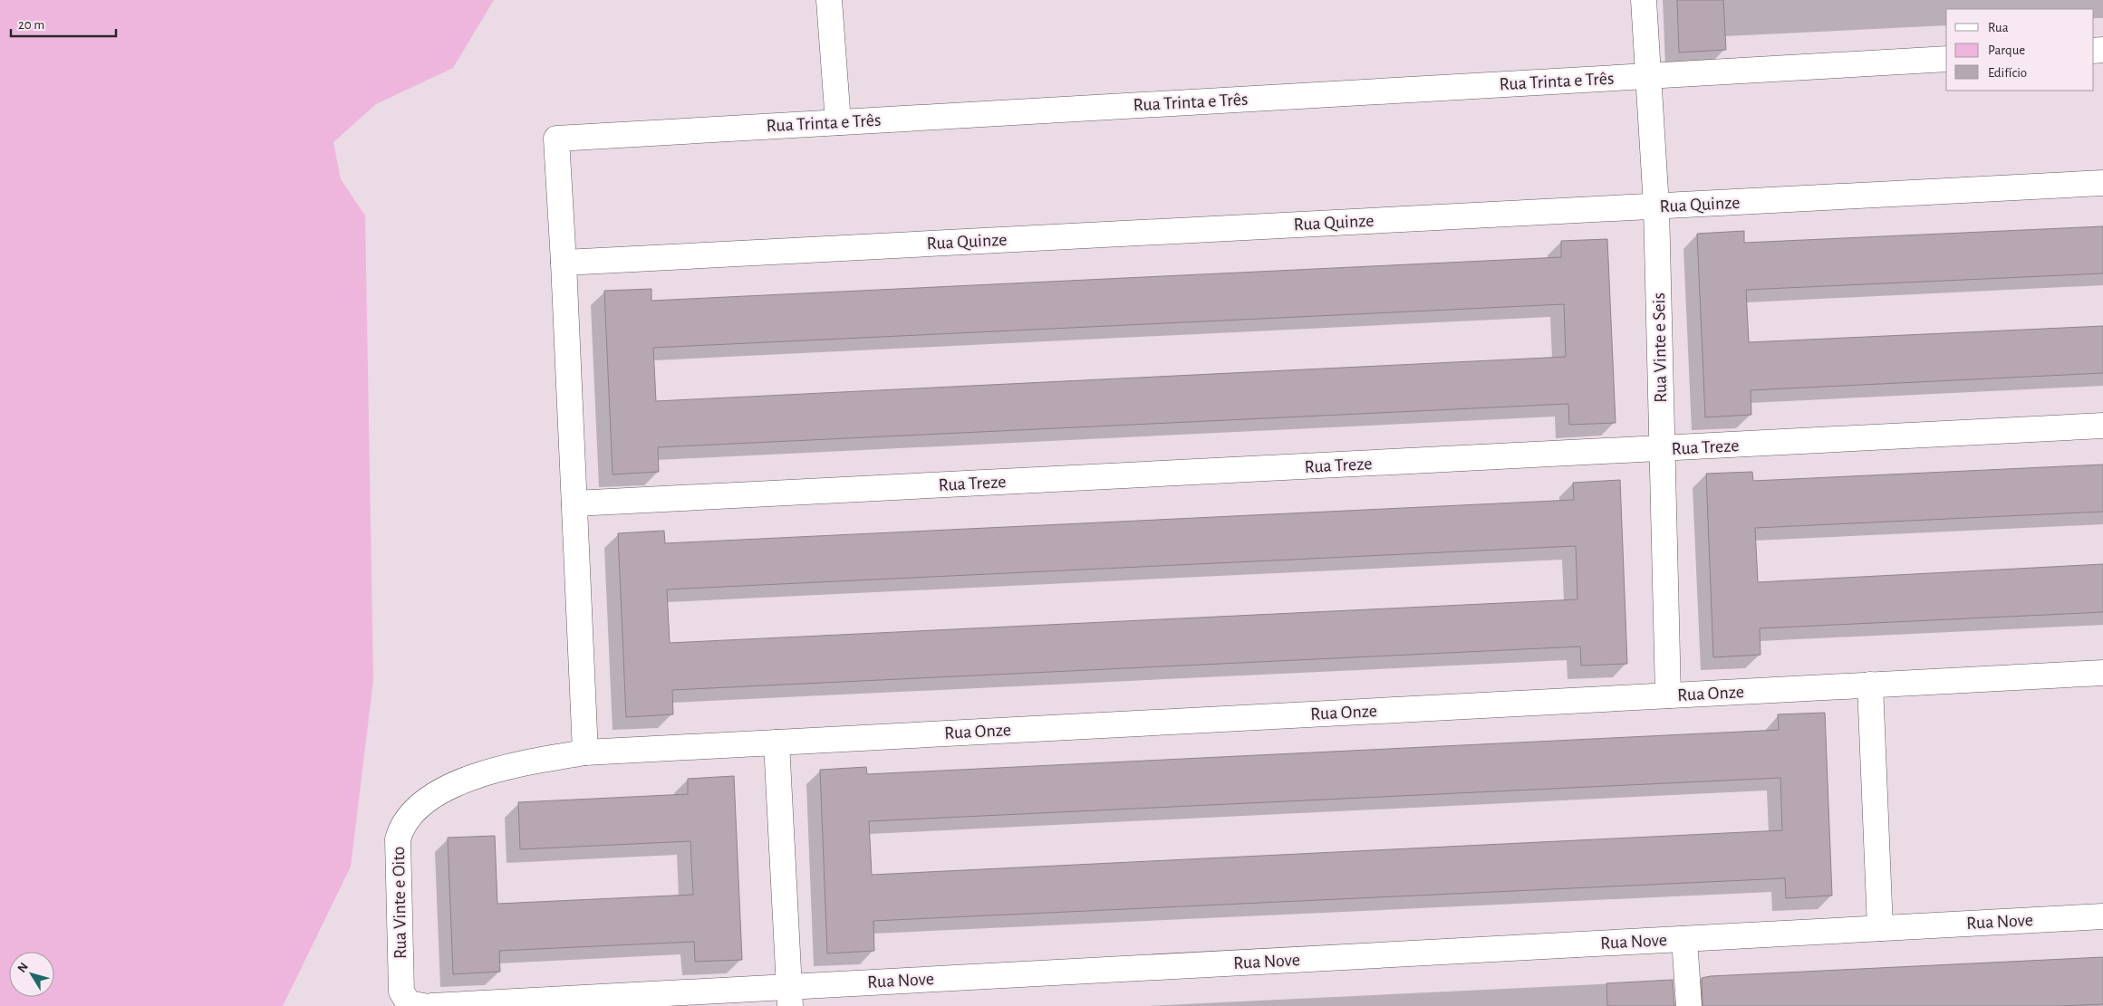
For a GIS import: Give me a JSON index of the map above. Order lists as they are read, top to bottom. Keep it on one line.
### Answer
{"streets":{"street":["Rua Trinta e Três","Rua Quinze","Rua Vinte e Seis","Rua Treze","Rua Onze","Rua Vinte e Oito","Rua Nove"]},"crossings":[["Rua Trinta e Três","Rua Quinze"],["Rua Trinta e Três","Rua Vinte e Seis"],["Rua Quinze","Rua Vinte e Seis"],["Rua Vinte e Seis","Rua Treze"],["Rua Vinte e Seis","Rua Onze"],["Rua Onze","Rua Vinte e Oito"]],"legend":["Rua","Parque","Edifício"],"scale_bar":"20 m","north":"top left"}
